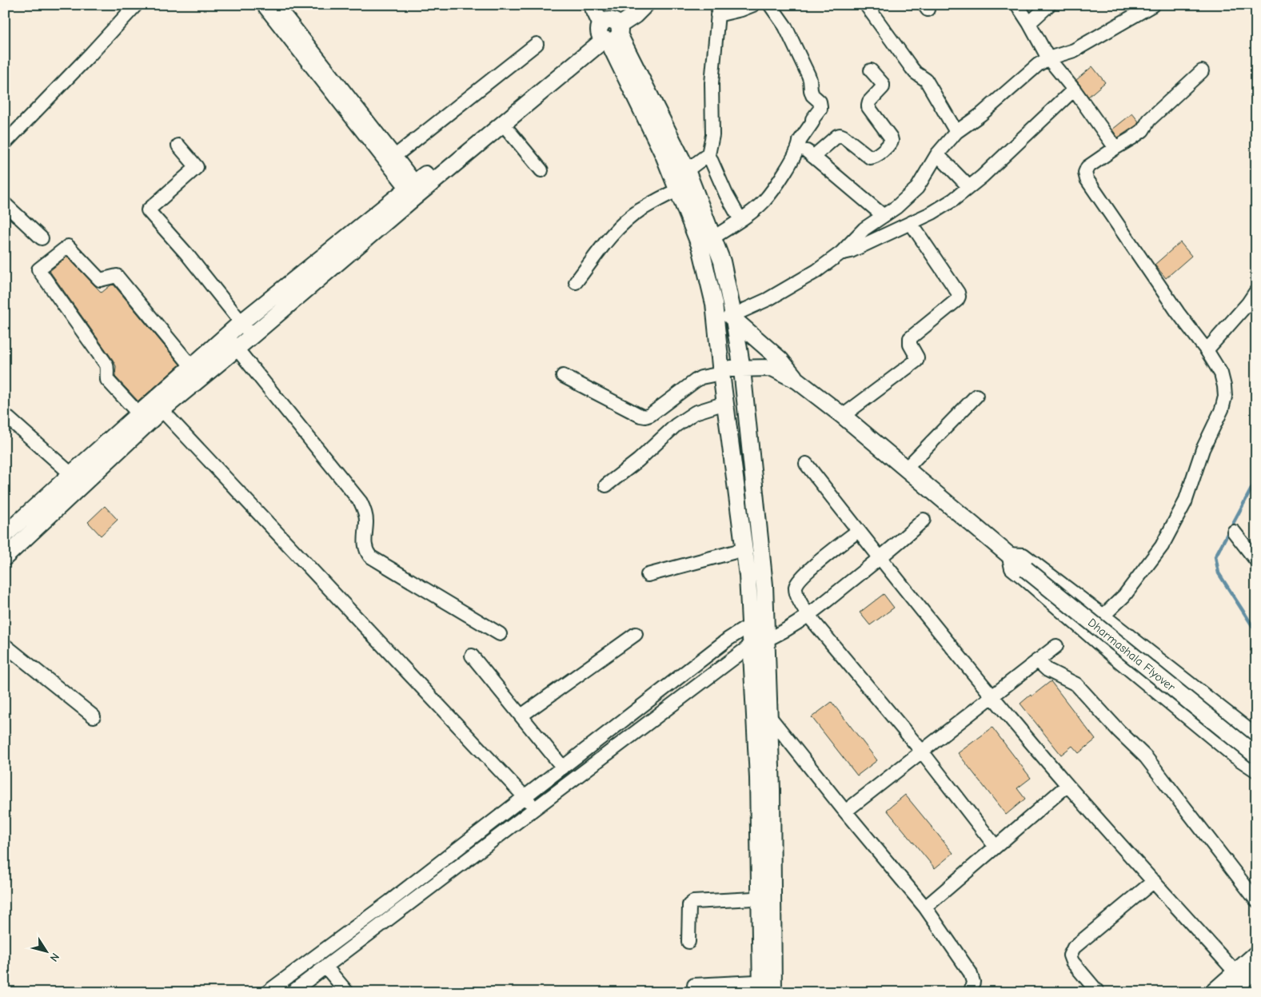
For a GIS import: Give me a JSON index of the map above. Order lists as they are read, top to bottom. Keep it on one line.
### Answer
{"streets":{"main road":["Dharmashala Flyover"]},"north":"bottom right"}
